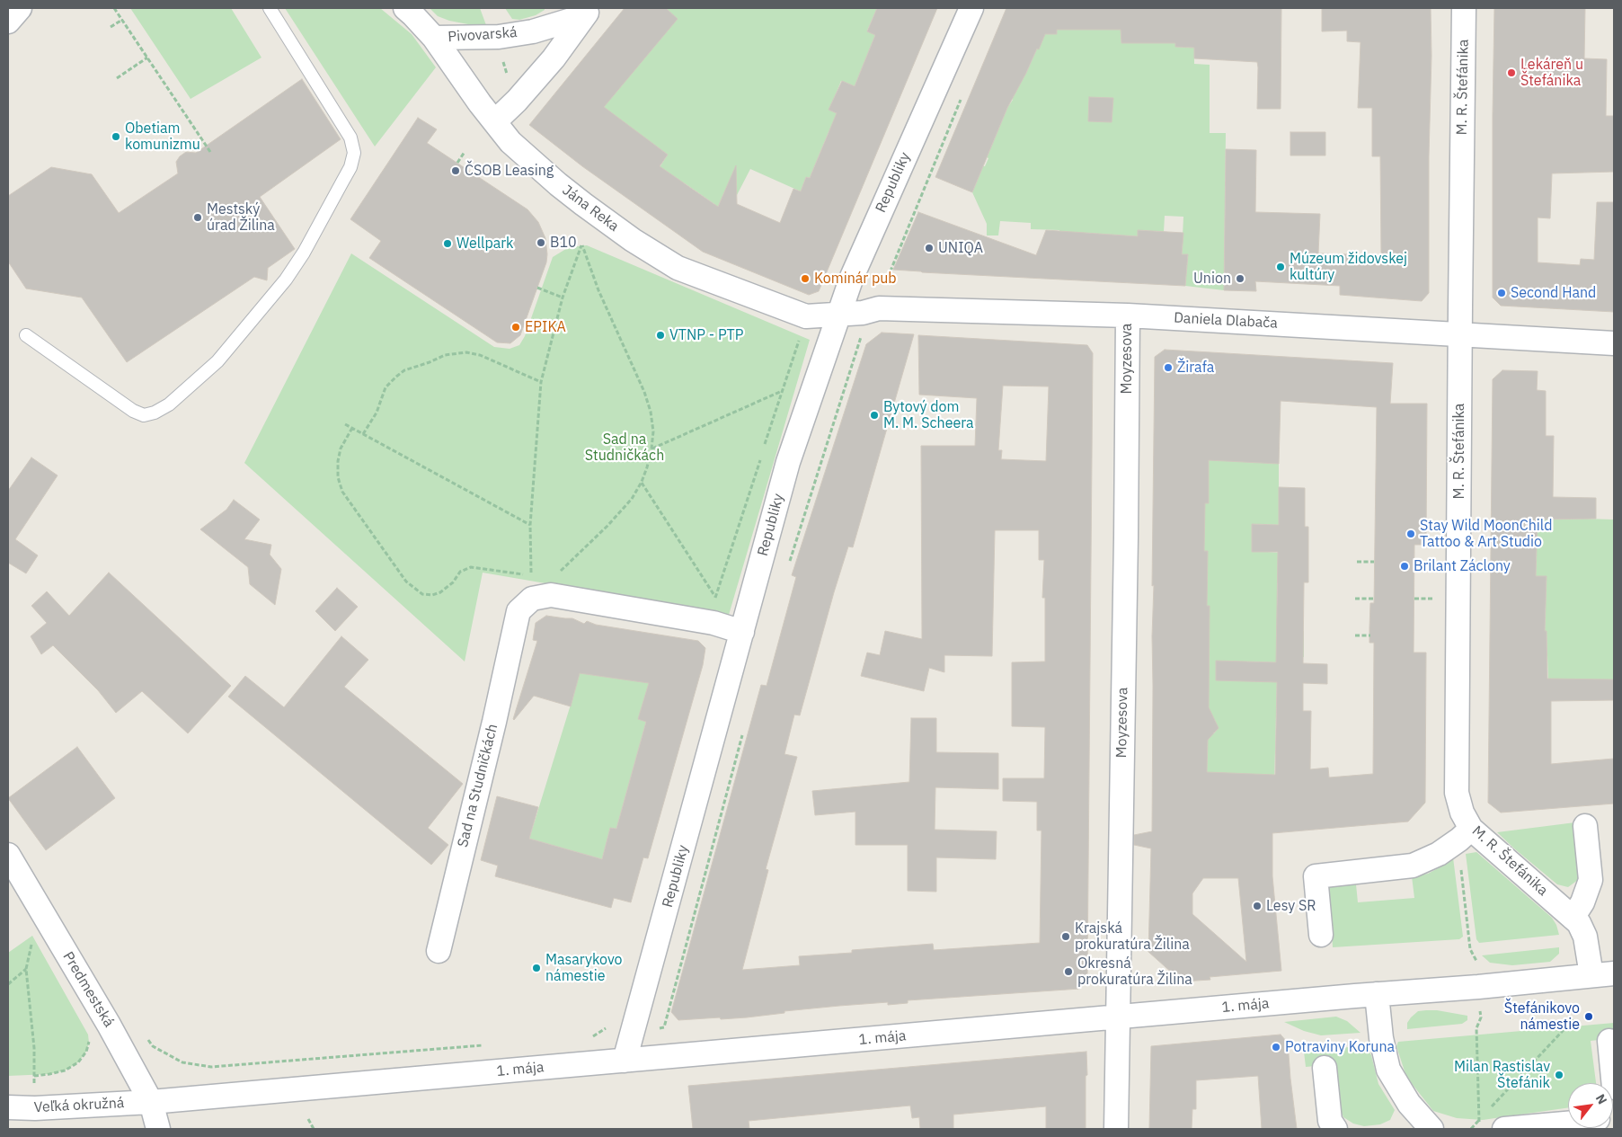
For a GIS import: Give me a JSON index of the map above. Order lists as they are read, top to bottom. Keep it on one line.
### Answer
{"streets":{"street":["Pivovarská","M. R. Štefánika","Republiky","Jána Reka","Daniela Dlabača","Moyzesova","Sad na Studničkách","Predmestská","1. mája","Veľká okružná"]},"crossings":[["Pivovarská","Jána Reka"],["M. R. Štefánika","Daniela Dlabača"],["M. R. Štefánika","1. mája"],["Republiky","Jána Reka"],["Republiky","Daniela Dlabača"],["Republiky","Sad na Studničkách"],["Republiky","1. mája"],["Jána Reka","Daniela Dlabača"],["Daniela Dlabača","Moyzesova"],["Moyzesova","1. mája"],["Predmestská","1. mája"],["Predmestská","Veľká okružná"],["1. mája","Veľká okružná"]],"parks":["Sad na Studničkách"],"places":["Lekáreň u Štefánika","Obetiam komunizmu","ČSOB Leasing","Mestský úrad Žilina","B10","Wellpark","UNIQA","Múzeum židovskej kultúry","Kominár pub","Union","Second Hand","EPIKA","VTNP - PTP","Žirafa","Bytový dom M. M. Scheera","Stay Wild MoonChild Tattoo & Art Studio","Brilant Záclony","Lesy SR","Krajská prokuratúra Žilina","Masarykovo námestie","Okresná prokuratúra Žilina","Štefánikovo námestie","Potraviny Koruna","Milan Rastislav Štefánik"],"north":"top right"}
